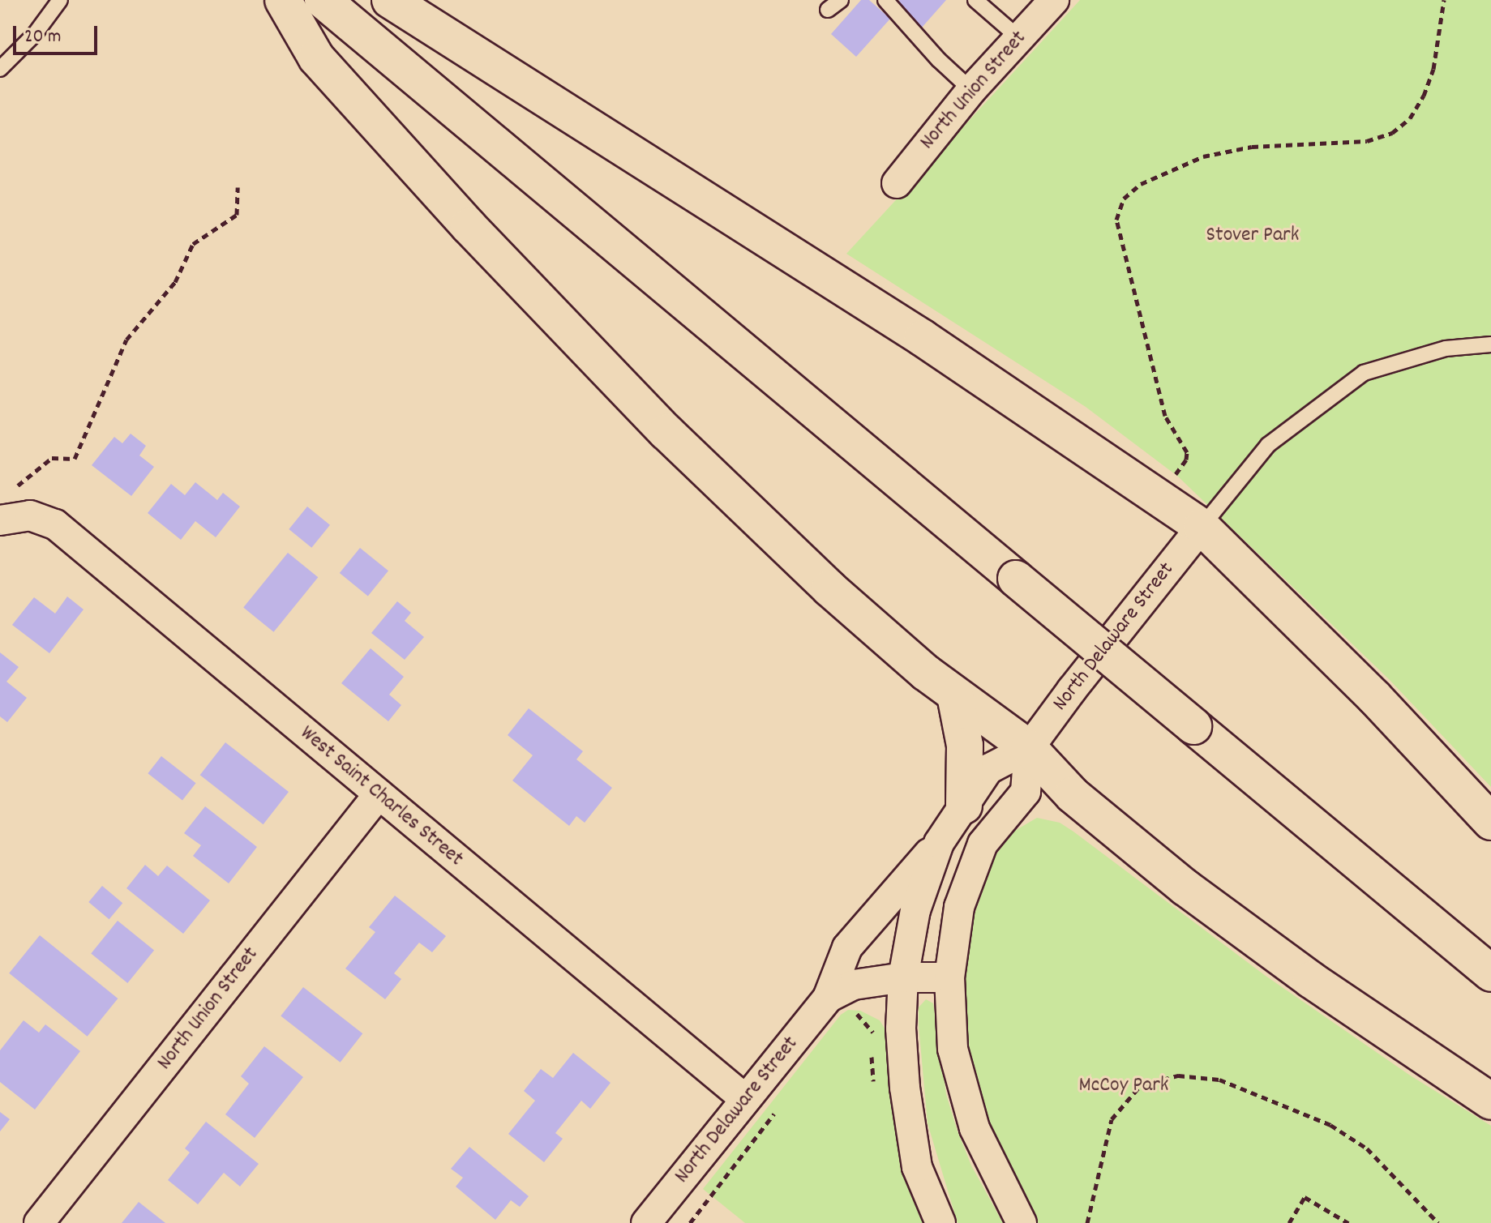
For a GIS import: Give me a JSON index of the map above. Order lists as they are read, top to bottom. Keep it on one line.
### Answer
{"streets":{"street":["North Union Street","North Delaware Street","West Saint Charles Street"]},"crossings":[["North Union Street","West Saint Charles Street"],["North Delaware Street","West Saint Charles Street"]],"parks":["Stover Park","McCoy Park"],"scale_bar":"20 m"}
